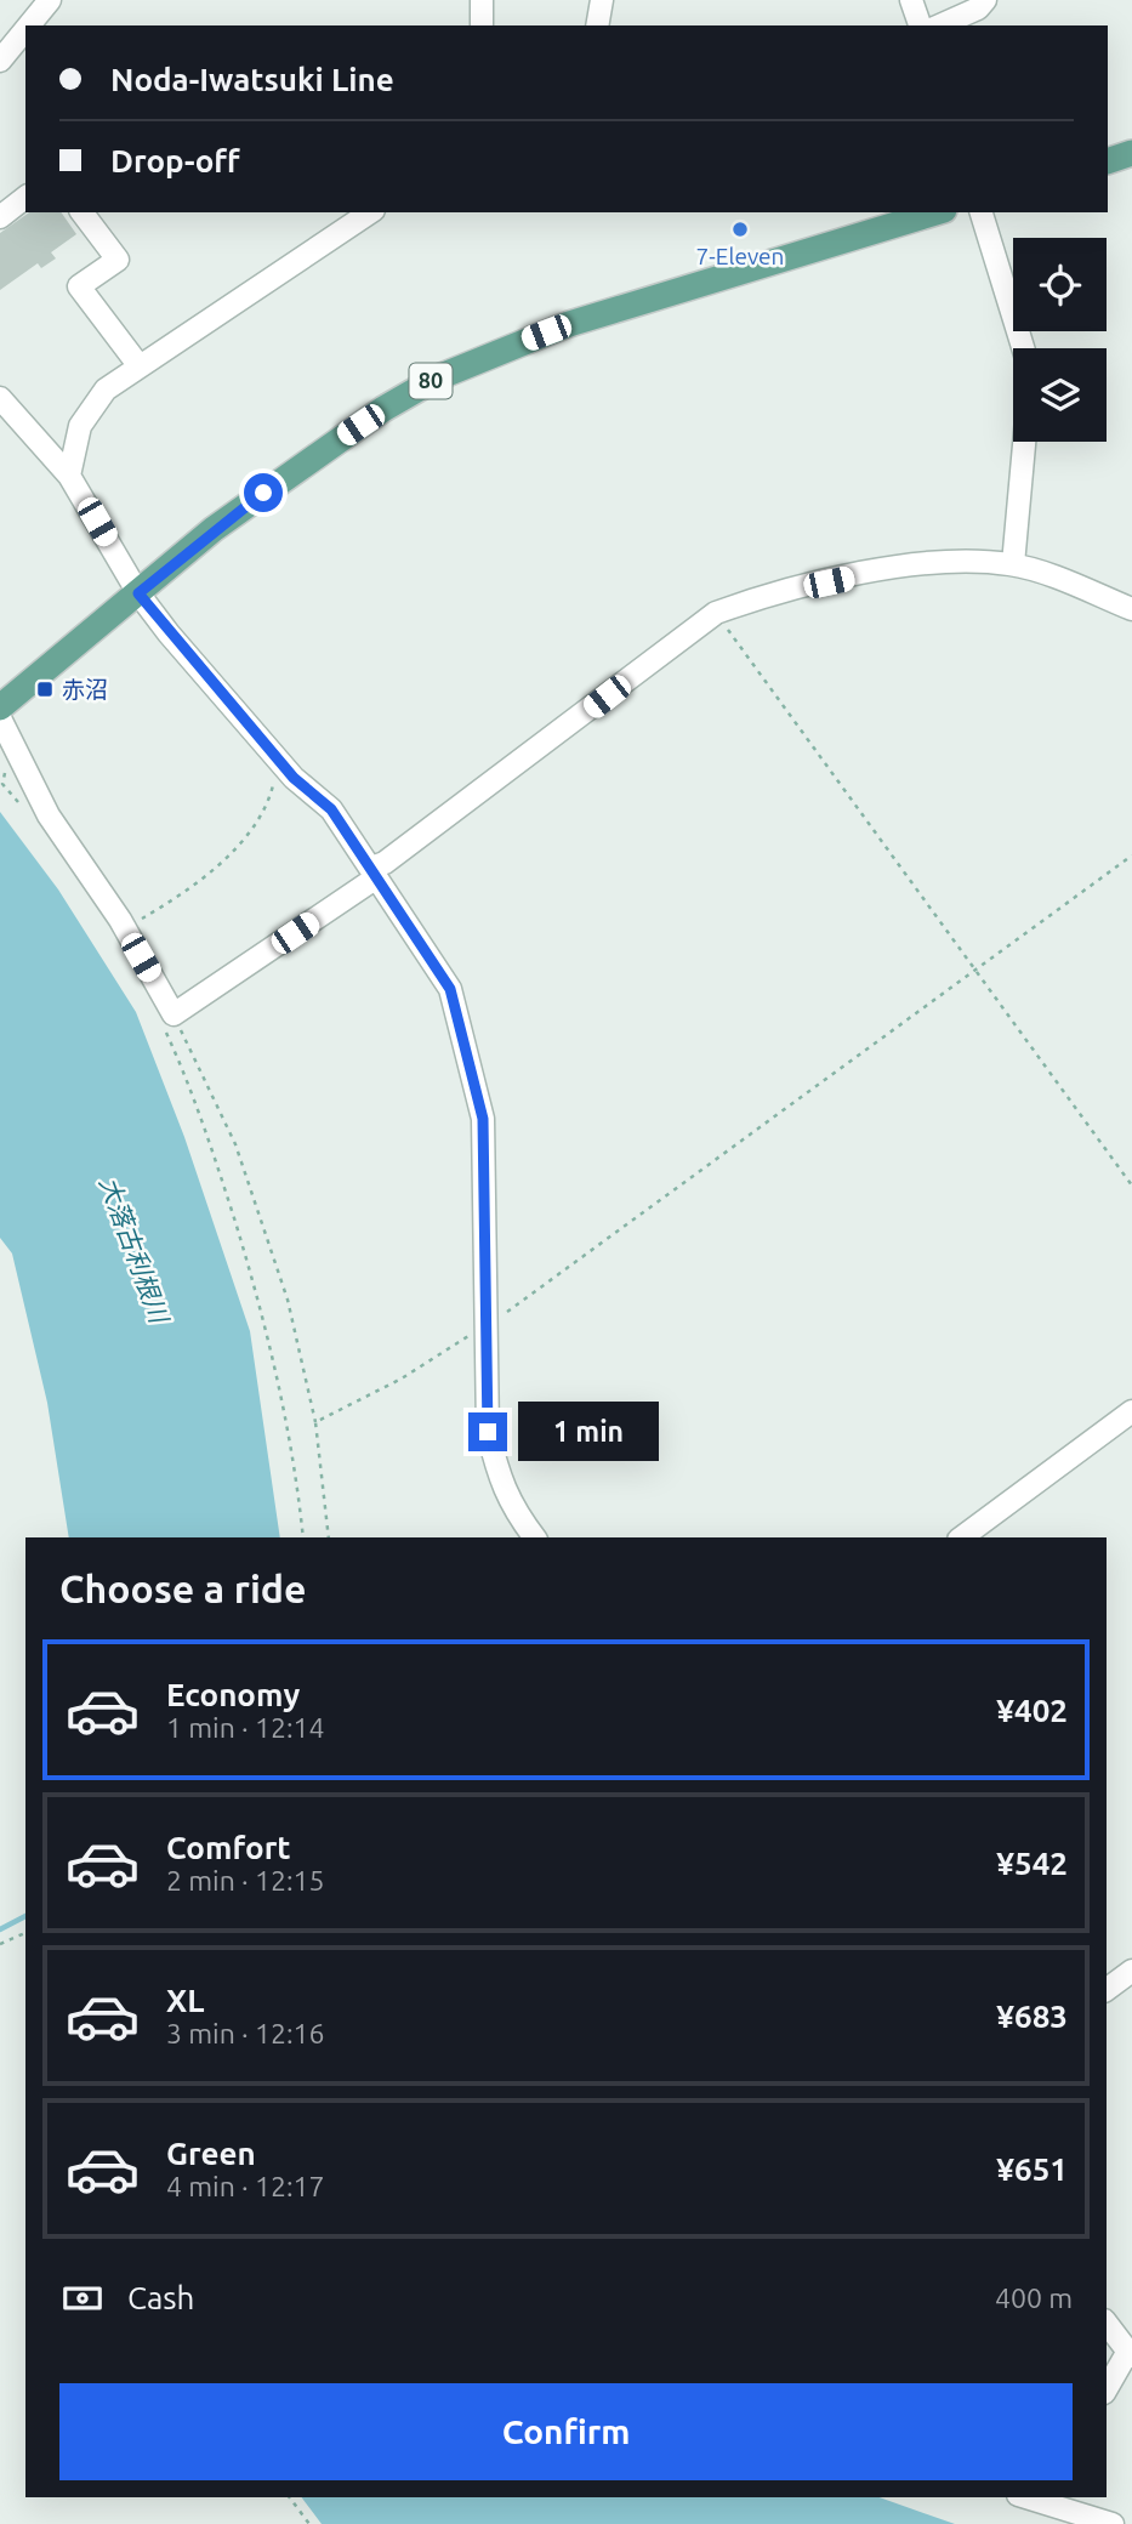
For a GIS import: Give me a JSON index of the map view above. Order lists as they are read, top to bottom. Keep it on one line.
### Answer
{"streets":{"main road":["80"]},"water":["大落古利根川"],"places":{"other":["7-Eleven"],"transit":["赤沼"]},"page":{"banner":["Noda-Iwatsuki Line","Drop-off"],"bubble":"1 min","heading":"Choose a ride","list":[{"name":"Economy","note":"1 min · 12:14","value":"¥402"},{"name":"Comfort","note":"2 min · 12:15","value":"¥542"},{"name":"XL","note":"3 min · 12:16","value":"¥683"},{"name":"Green","note":"4 min · 12:17","value":"¥651"}],"pay":["Cash","400 m"],"buttons":"Confirm"}}
